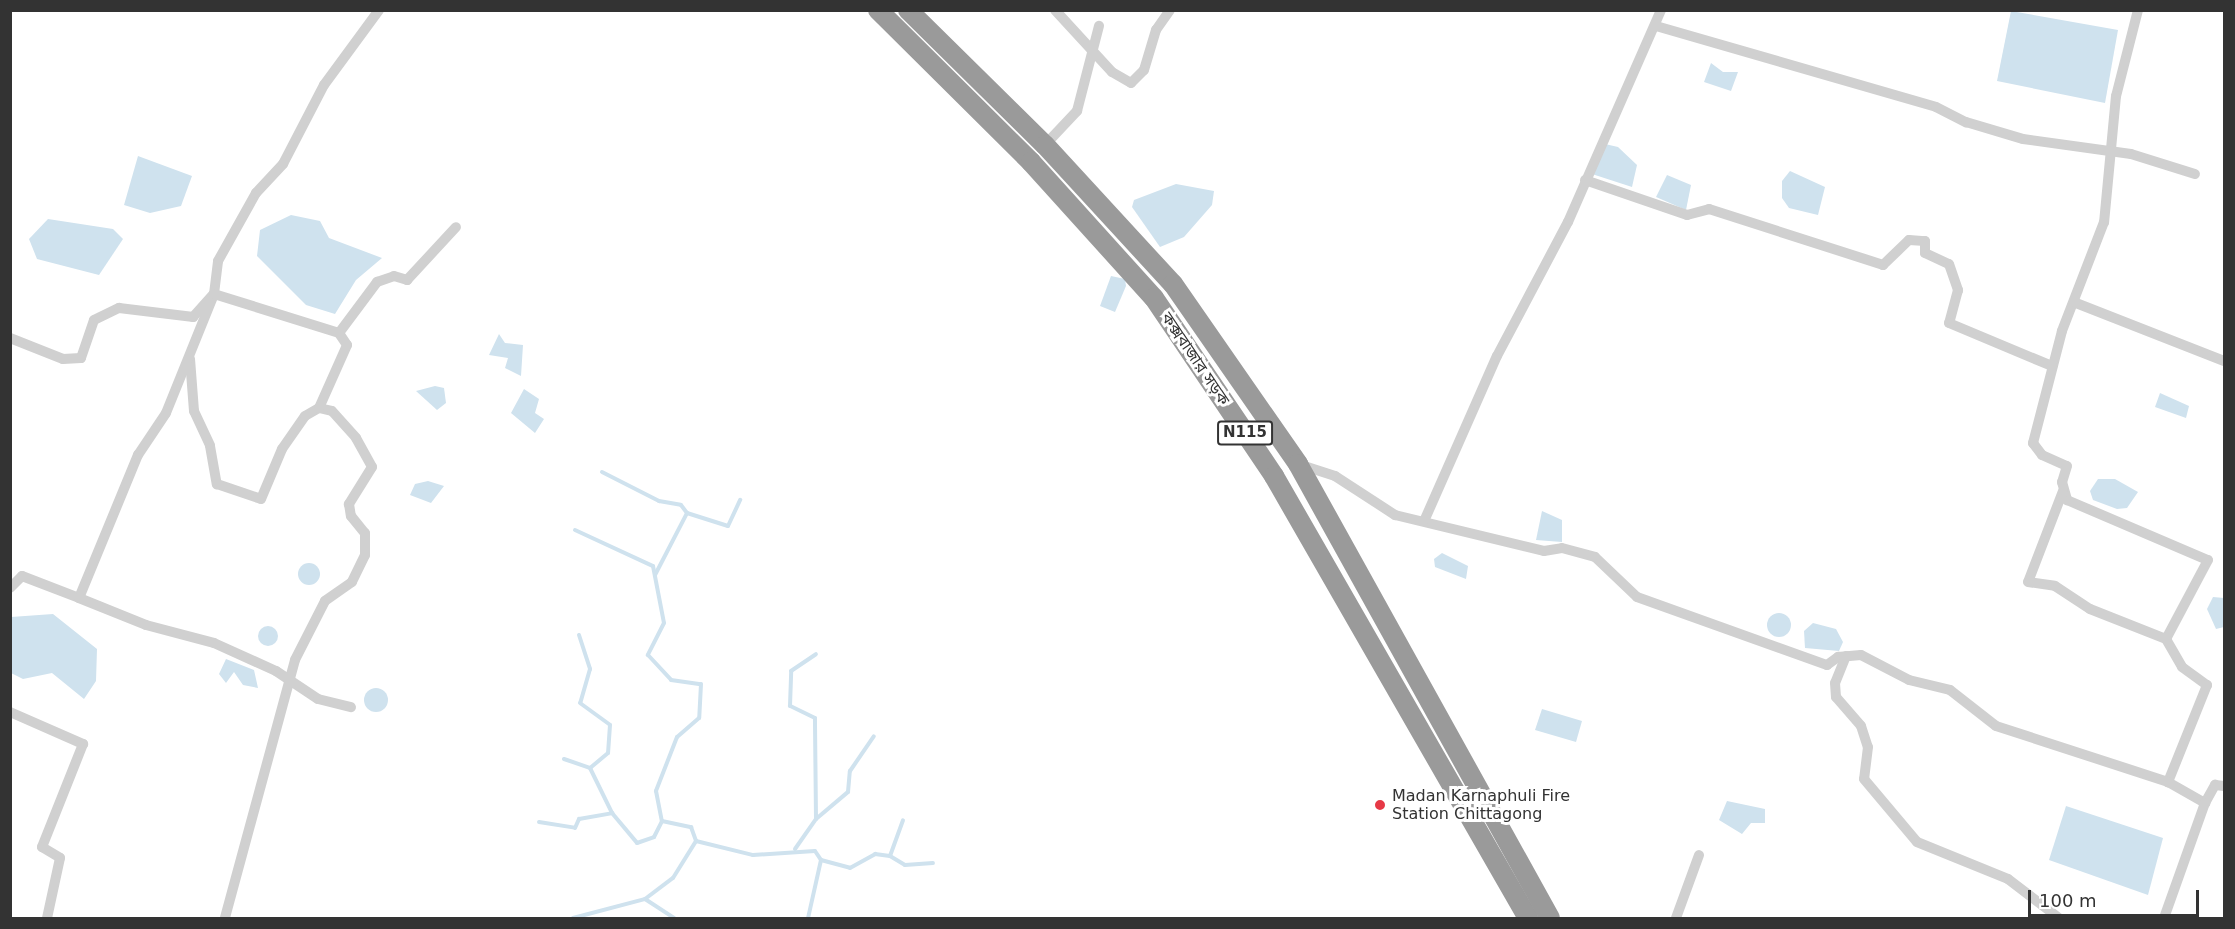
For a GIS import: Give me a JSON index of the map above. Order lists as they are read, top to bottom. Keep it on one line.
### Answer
{"streets":{"highway":["কক্সবাজার সড়ক","N115"]},"places":["Madan Karnaphuli Fire Station Chittagong"],"scale_bar":"100 m"}
